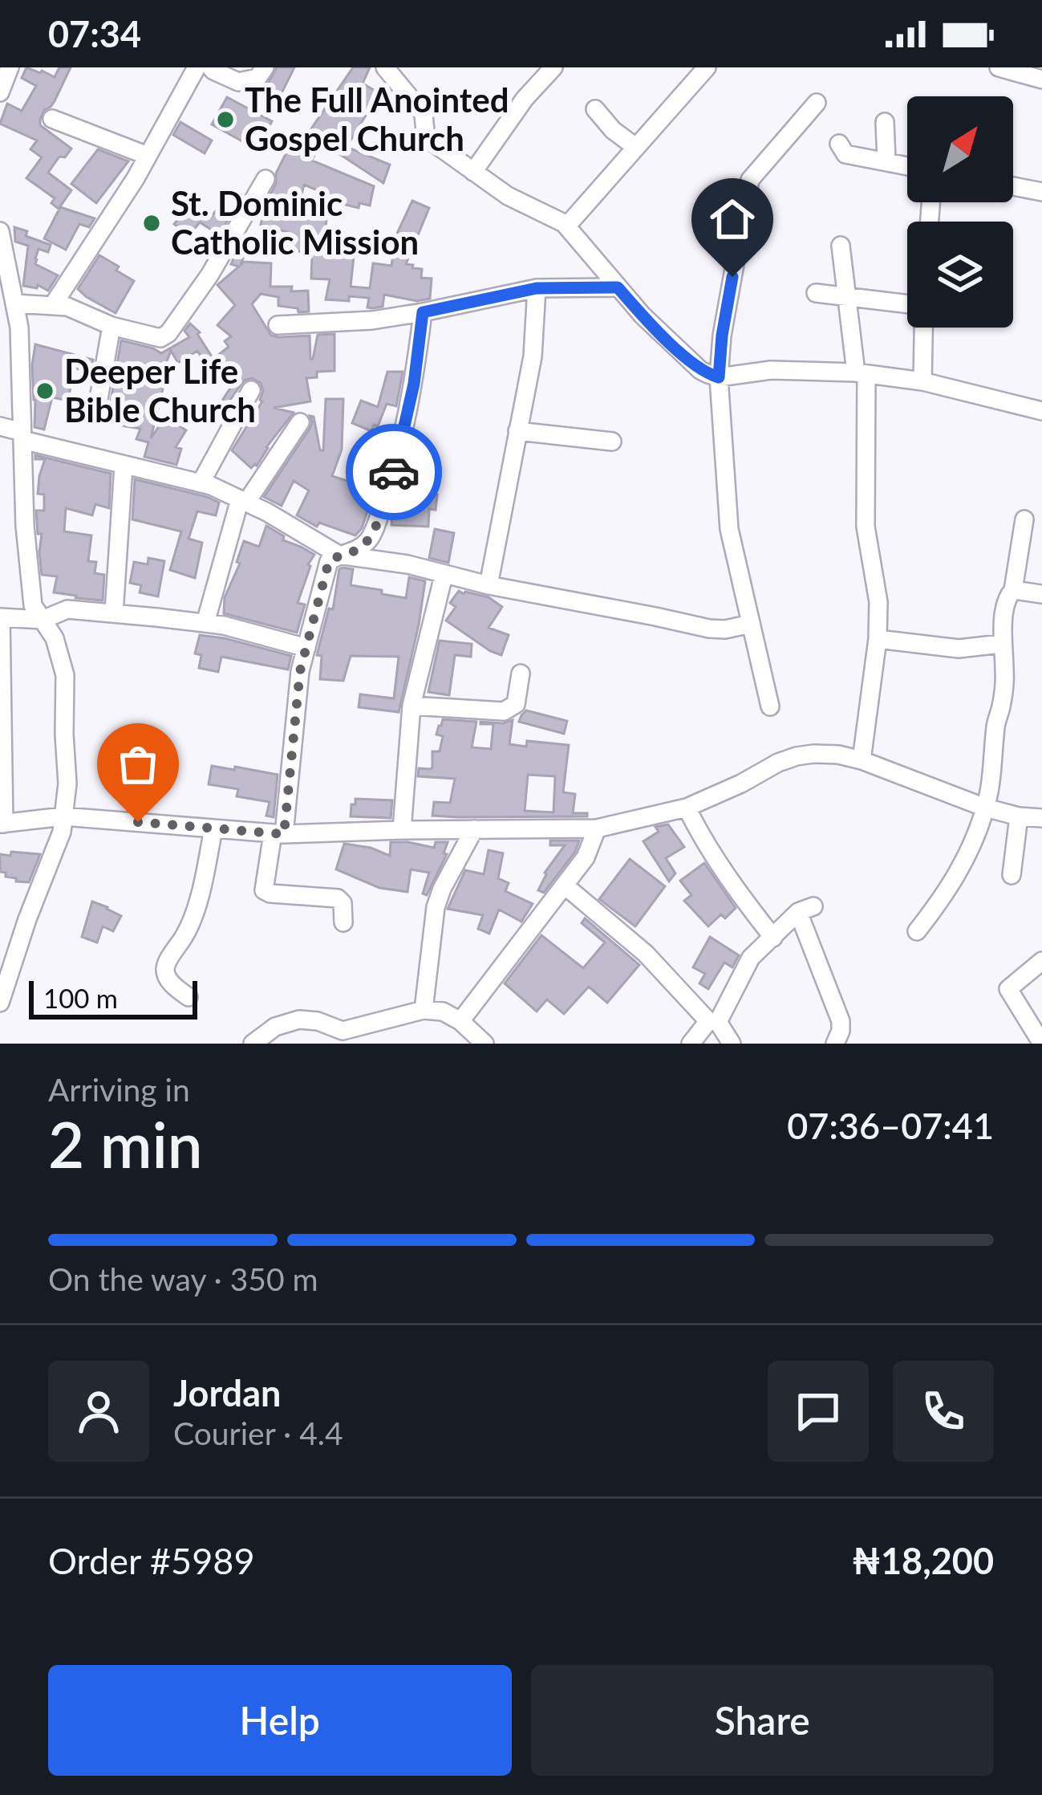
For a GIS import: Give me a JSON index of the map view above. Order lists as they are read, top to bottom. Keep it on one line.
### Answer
{"places":["The Full Anointed Gospel Church","St. Dominic Catholic Mission","Deeper Life Bible Church"],"scale_bar":"100 m","north":"top right","page":{"status":"07:34","scale":"100 m","heading":["2 min","Arriving in","07:36–07:41"],"panel":["Jordan","Courier · 4.4","Order #5989","₦18,200"],"bar":"On the way · 350 m","buttons":["Help","Share"]}}
